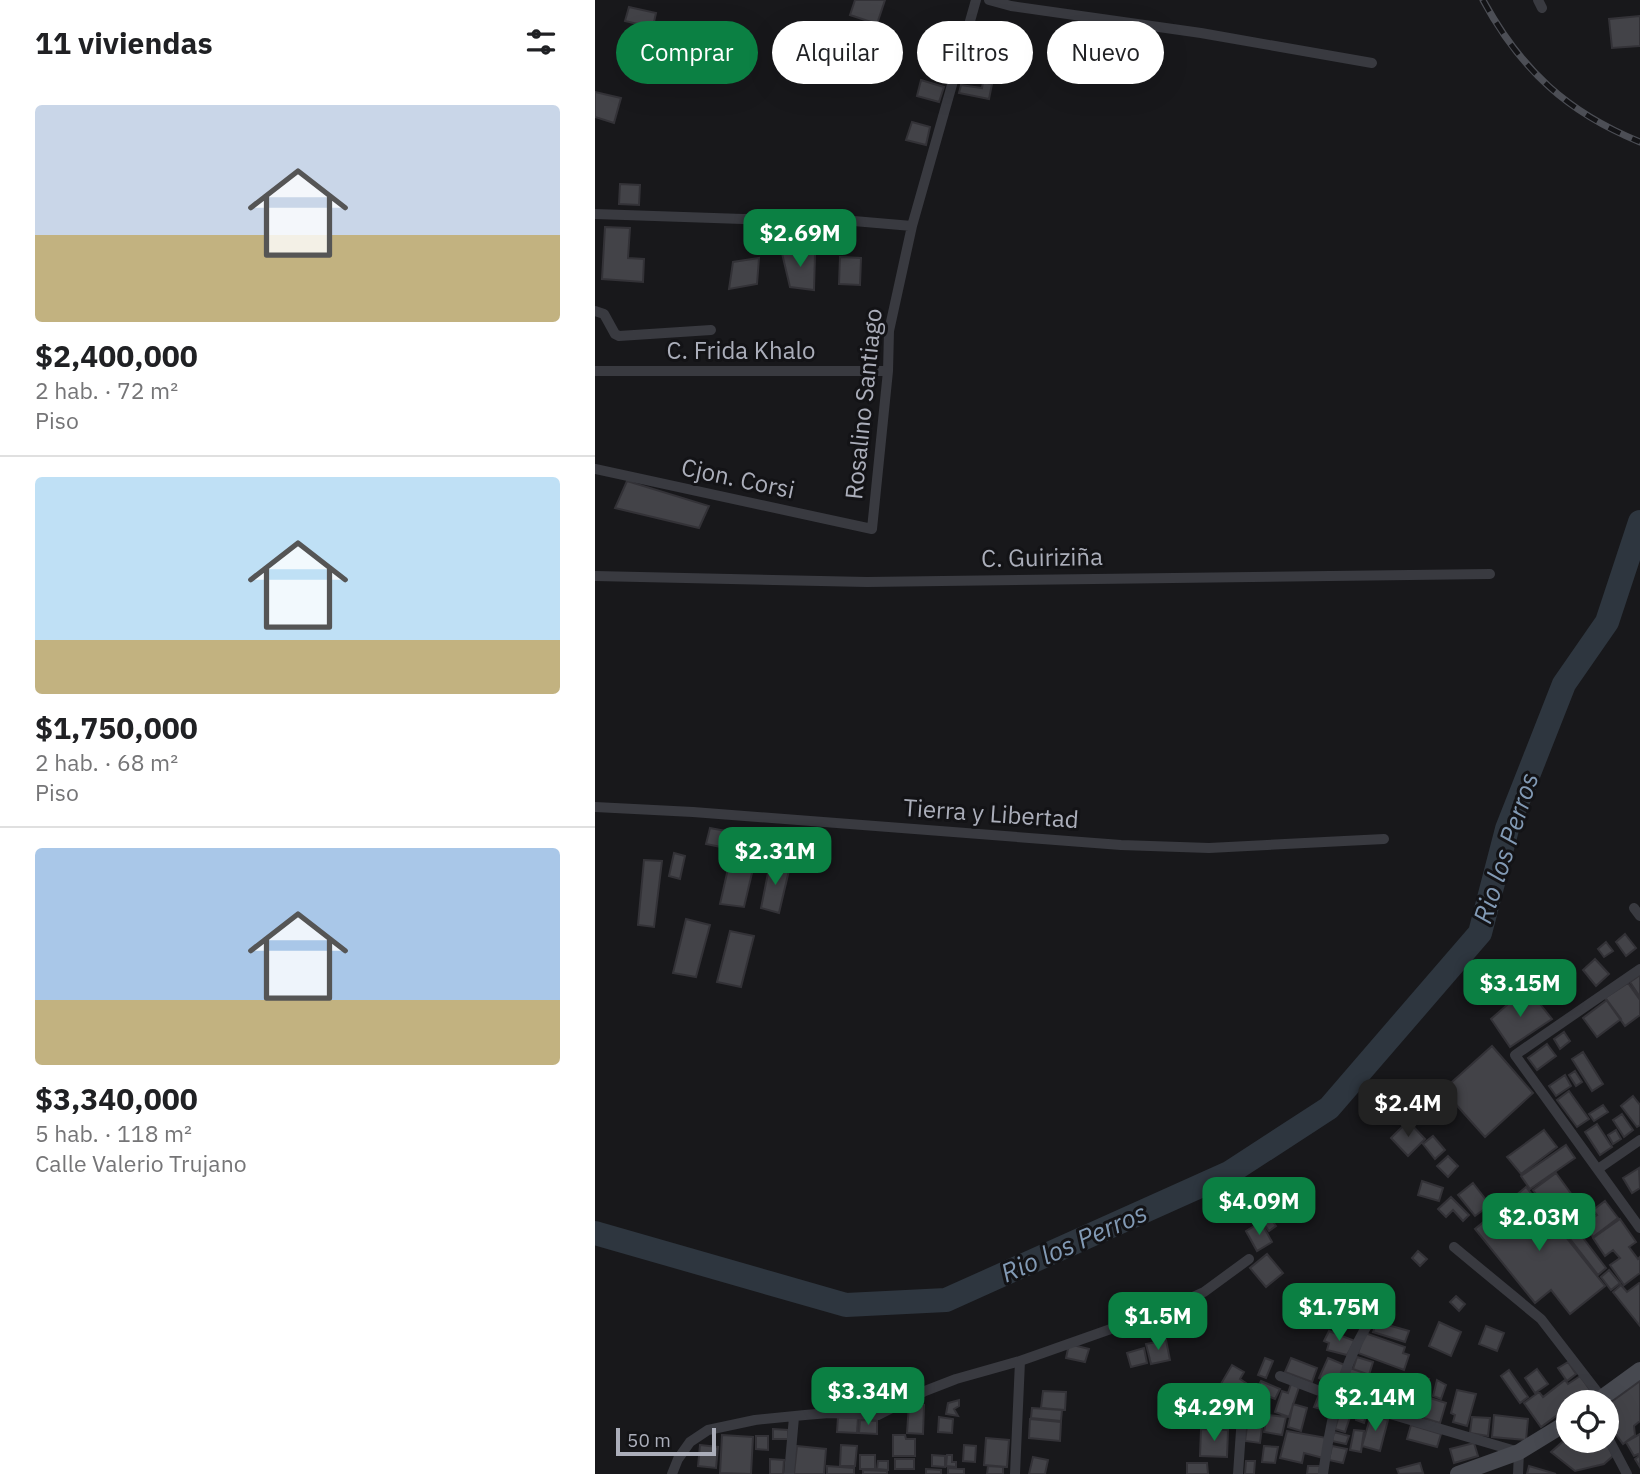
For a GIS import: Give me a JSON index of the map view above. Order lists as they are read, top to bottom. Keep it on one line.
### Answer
{"streets":{"street":["C. Frida Khalo","Rosalino Santiago","Cjon. Corsi","C. Guiriziña","Tierra y Libertad"]},"crossings":[["C. Frida Khalo","Rosalino Santiago"],["Rosalino Santiago","Cjon. Corsi"]],"water":["Rio los Perros"],"scale_bar":"50 m","page":{"heading":"11 viviendas","chip":["Comprar","Alquilar","Filtros","Nuevo"],"list":[{"name":"$2,400,000","note":"2 hab. · 72 m² · Piso"},{"name":"$1,750,000","note":"2 hab. · 68 m² · Piso"},{"name":"$3,340,000","note":"5 hab. · 118 m² · Calle Valerio Trujano"}],"price":["$2.69M","$2.31M","$3.15M","$2.4M","$4.09M","$2.03M","$1.75M","$1.5M","$3.34M","$2.14M","$4.29M"],"scale":"50 m"}}
